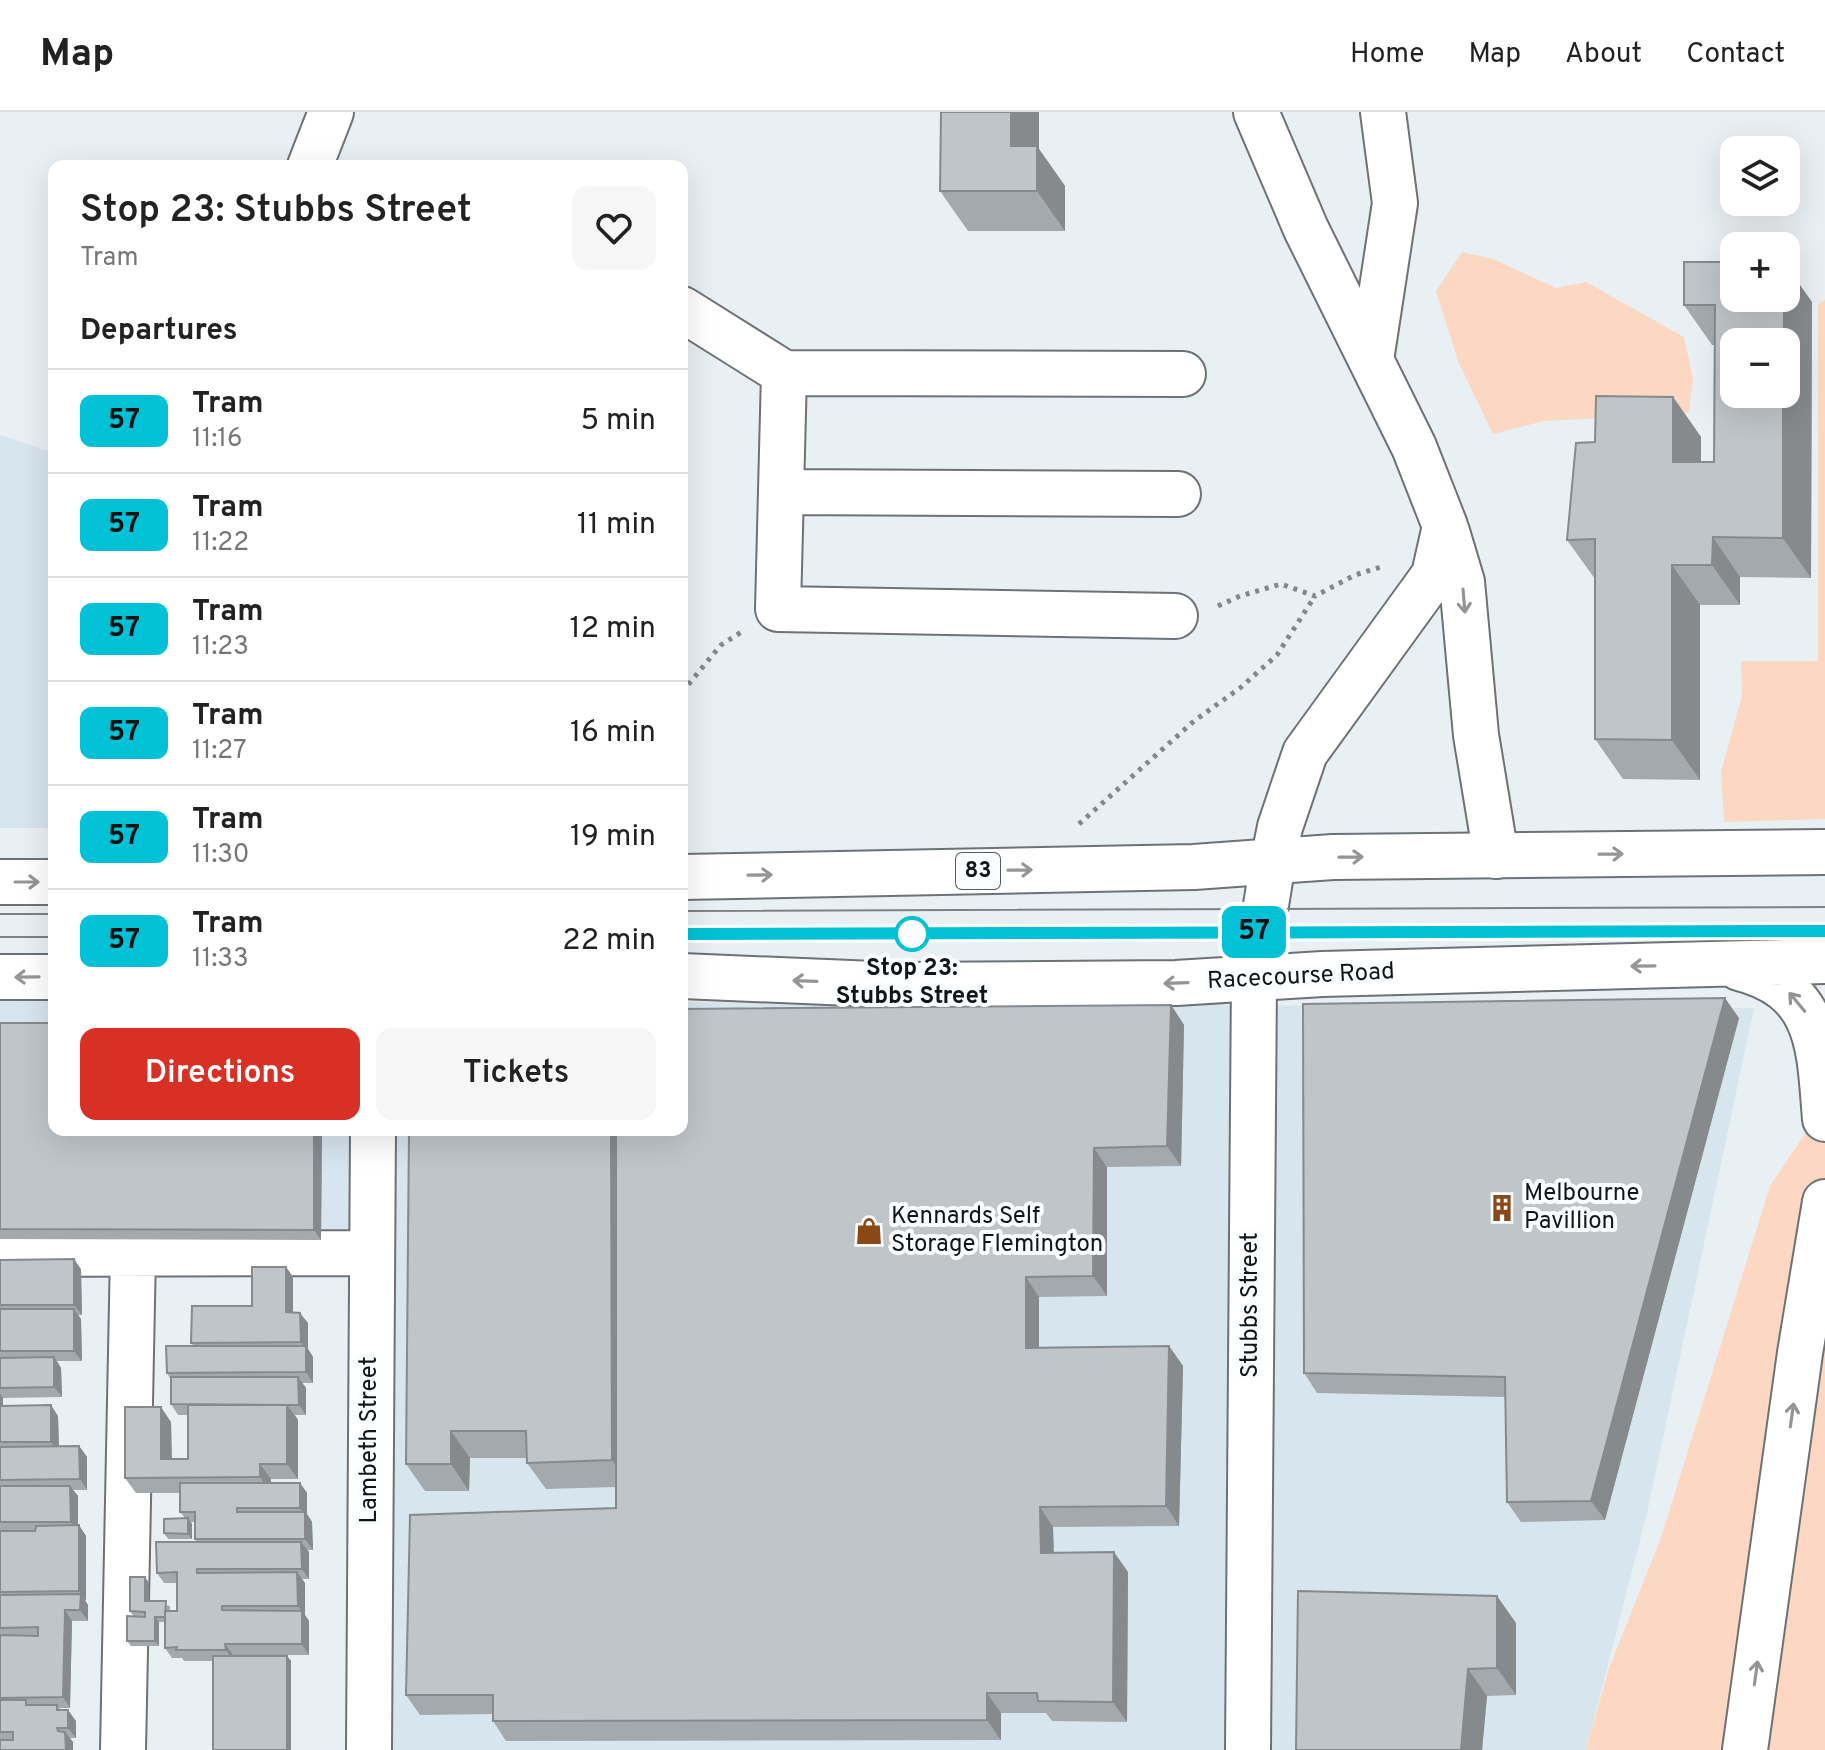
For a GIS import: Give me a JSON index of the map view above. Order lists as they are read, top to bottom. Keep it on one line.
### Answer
{"streets":{"main road":["83","Racecourse Road","Stubbs Street","Lambeth Street"]},"crossings":[["83","Stubbs Street"],["Racecourse Road","Stubbs Street"]],"places":{"other":["Stop 23: Stubbs Street"],"building":["Melbourne Pavillion"],"shop":["Kennards Self Storage Flemington"]},"lines":["tram line 57"],"page":{"header":"Map","nav":["Home","Map","About","Contact"],"on_map":"57","map_buttons":["+","−"],"heading":[["Stop 23: Stubbs Street","Tram"],"Departures"],"list":[{"mark":"57","name":"Tram","note":"11:16","value":"5 min"},{"mark":"57","name":"Tram","note":"11:22","value":"11 min"},{"mark":"57","name":"Tram","note":"11:23","value":"12 min"},{"mark":"57","name":"Tram","note":"11:27","value":"16 min"},{"mark":"57","name":"Tram","note":"11:30","value":"19 min"},{"mark":"57","name":"Tram","note":"11:33","value":"22 min"}],"buttons":["Directions","Tickets"]}}
